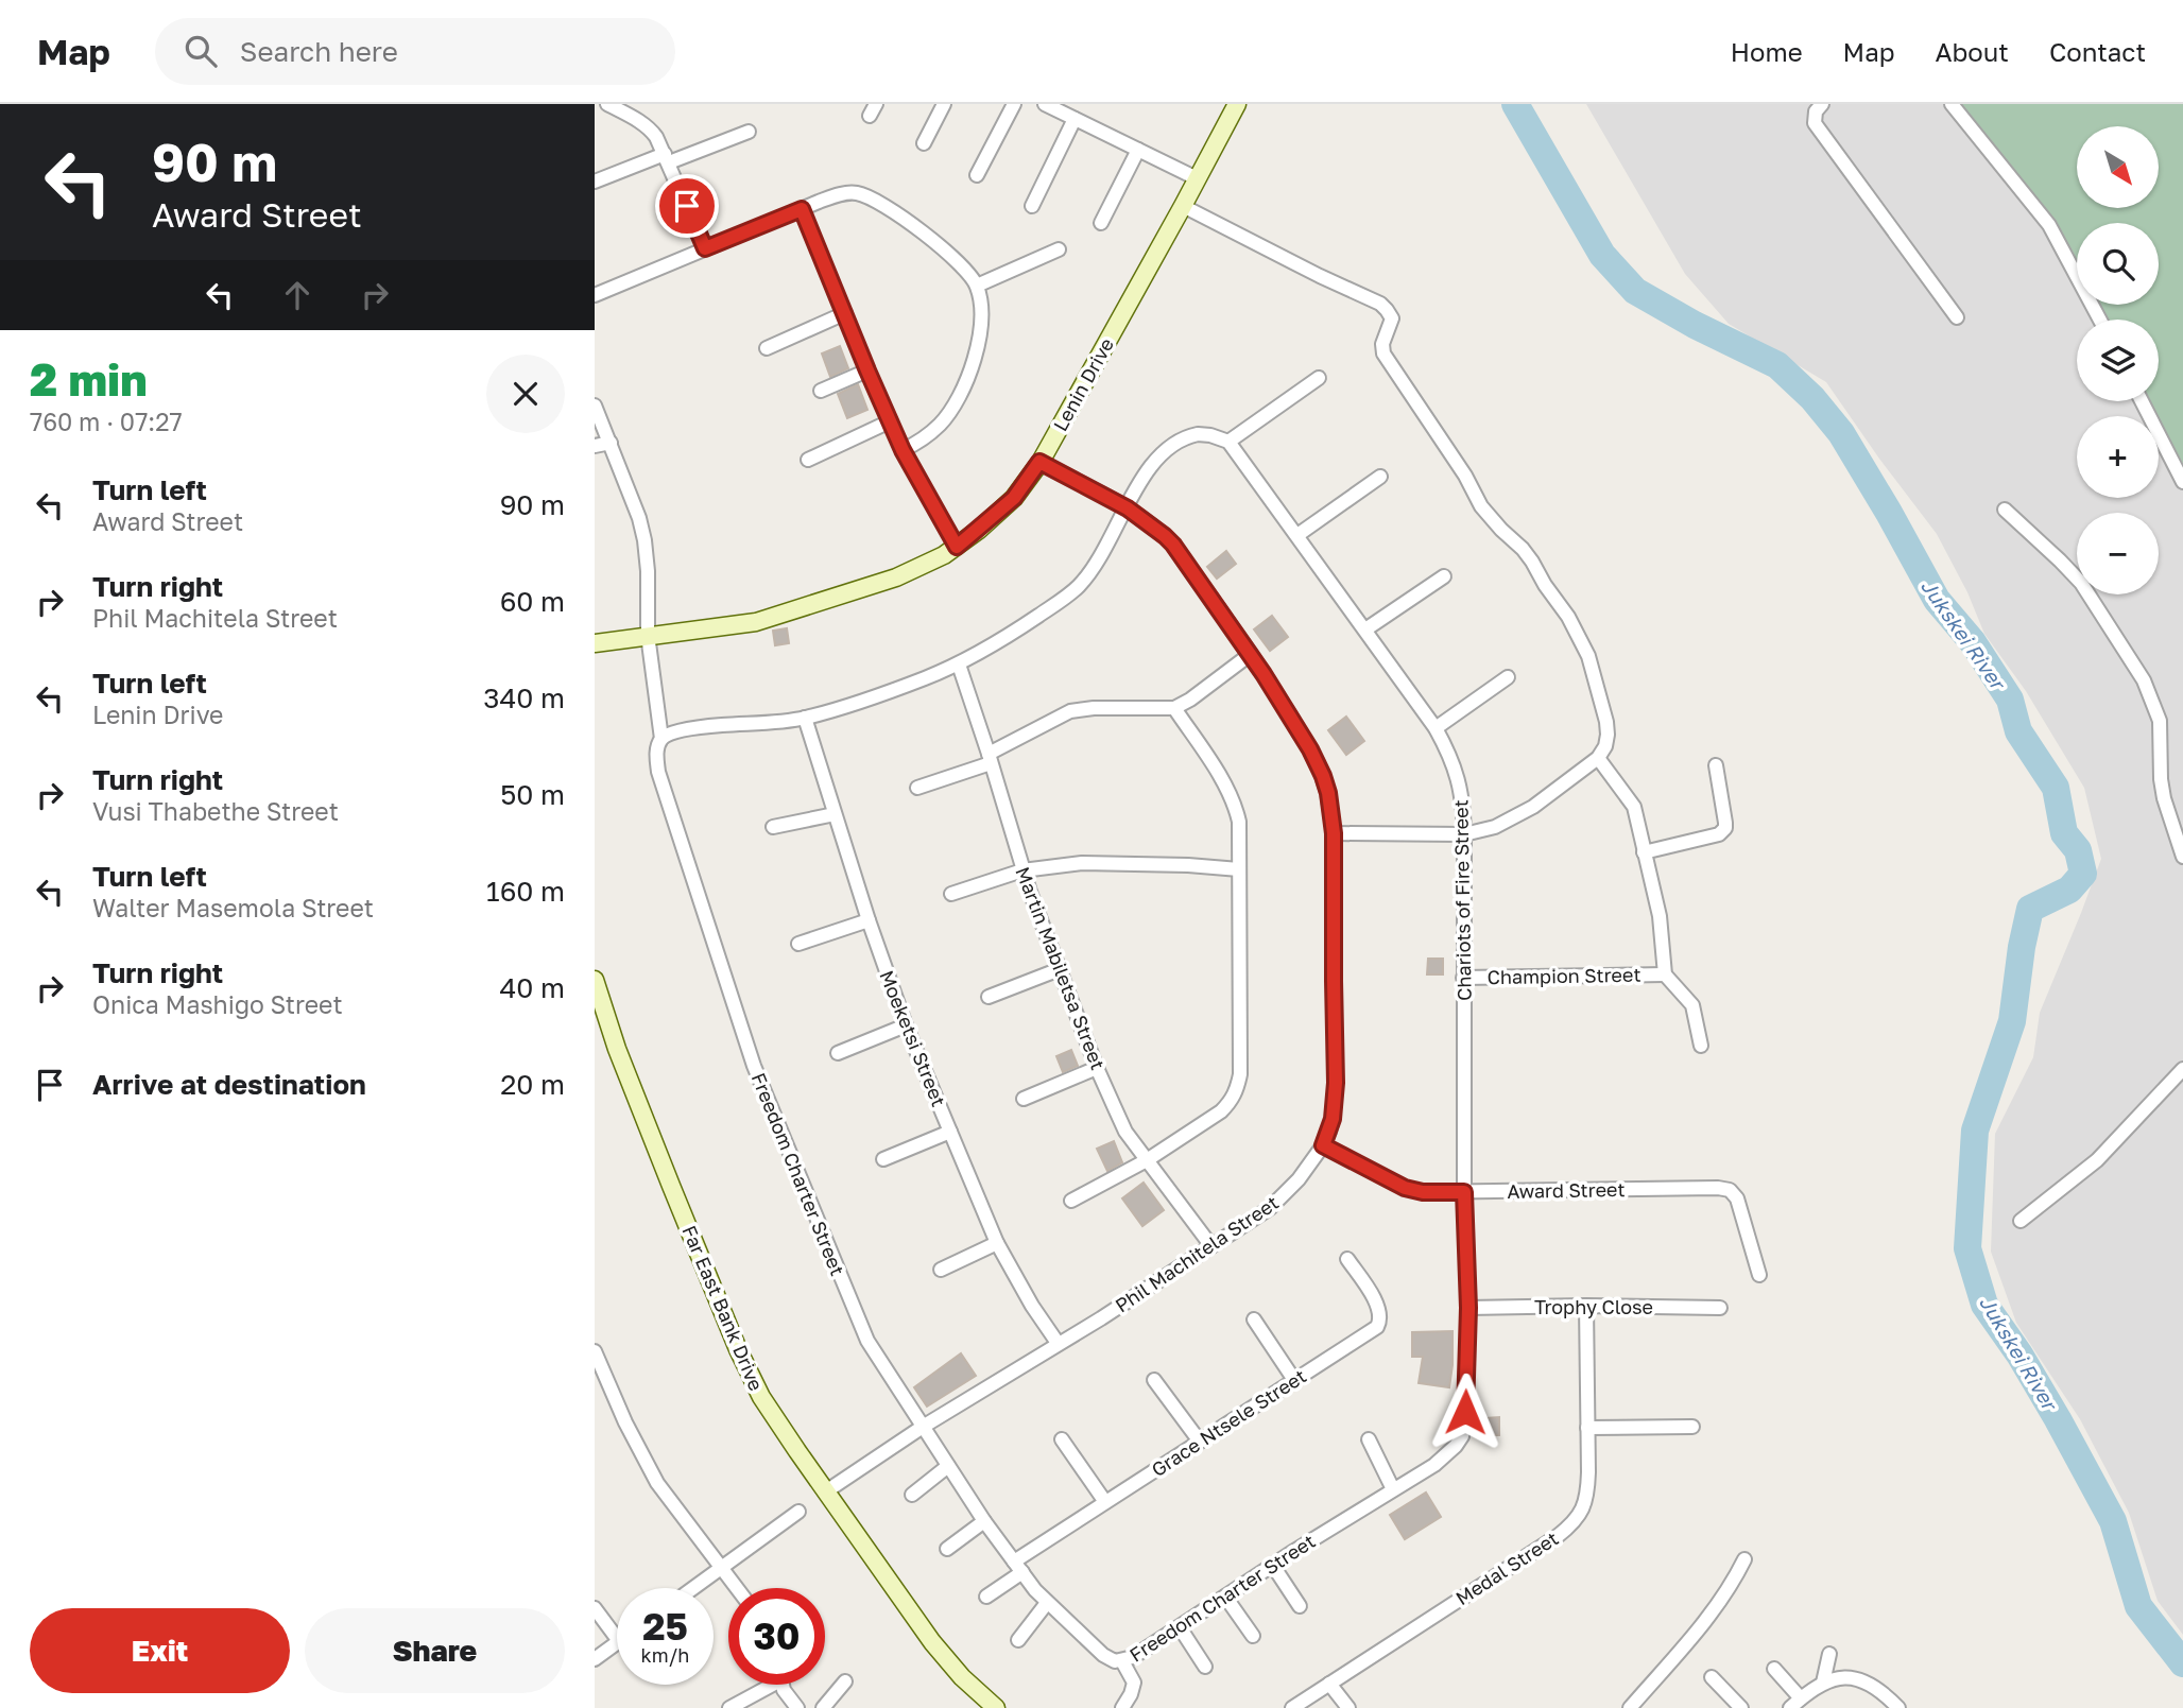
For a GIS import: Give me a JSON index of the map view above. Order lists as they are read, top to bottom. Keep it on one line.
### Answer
{"streets":{"street":["Lenin Drive","Chariots of Fire Street","Martin Mabiletsa Street","Champion Street","Moeketsi Street","Freedom Charter Street","Award Street","Phil Machitela Street","Trophy Close","Far East Bank Drive","Grace Ntsele Street","Medal Street"]},"crossings":[["Lenin Drive","Freedom Charter Street"],["Lenin Drive","Phil Machitela Street"],["Chariots of Fire Street","Champion Street"],["Chariots of Fire Street","Freedom Charter Street"],["Chariots of Fire Street","Award Street"],["Chariots of Fire Street","Trophy Close"],["Martin Mabiletsa Street","Phil Machitela Street"],["Moeketsi Street","Phil Machitela Street"],["Freedom Charter Street","Phil Machitela Street"],["Freedom Charter Street","Grace Ntsele Street"],["Award Street","Phil Machitela Street"],["Phil Machitela Street","Far East Bank Drive"],["Trophy Close","Medal Street"]],"water":["Jukskei River"],"north":"bottom right","page":{"header":"Map","search":"Search here","nav":["Home","Map","About","Contact"],"turn":["90 m","Award Street"],"map_buttons":["+","−"],"heading":["2 min","760 m · 07:27"],"list":[{"name":"Turn left","note":"Award Street","value":"90 m"},{"name":"Turn right","note":"Phil Machitela Street","value":"60 m"},{"name":"Turn left","note":"Lenin Drive","value":"340 m"},{"name":"Turn right","note":"Vusi Thabethe Street","value":"50 m"},{"name":"Turn left","note":"Walter Masemola Street","value":"160 m"},{"name":"Turn right","note":"Onica Mashigo Street","value":"40 m"},{"name":"Arrive at destination","value":"20 m"}],"speed":"25 km/h","limit":"30","buttons":["Exit","Share"]}}
